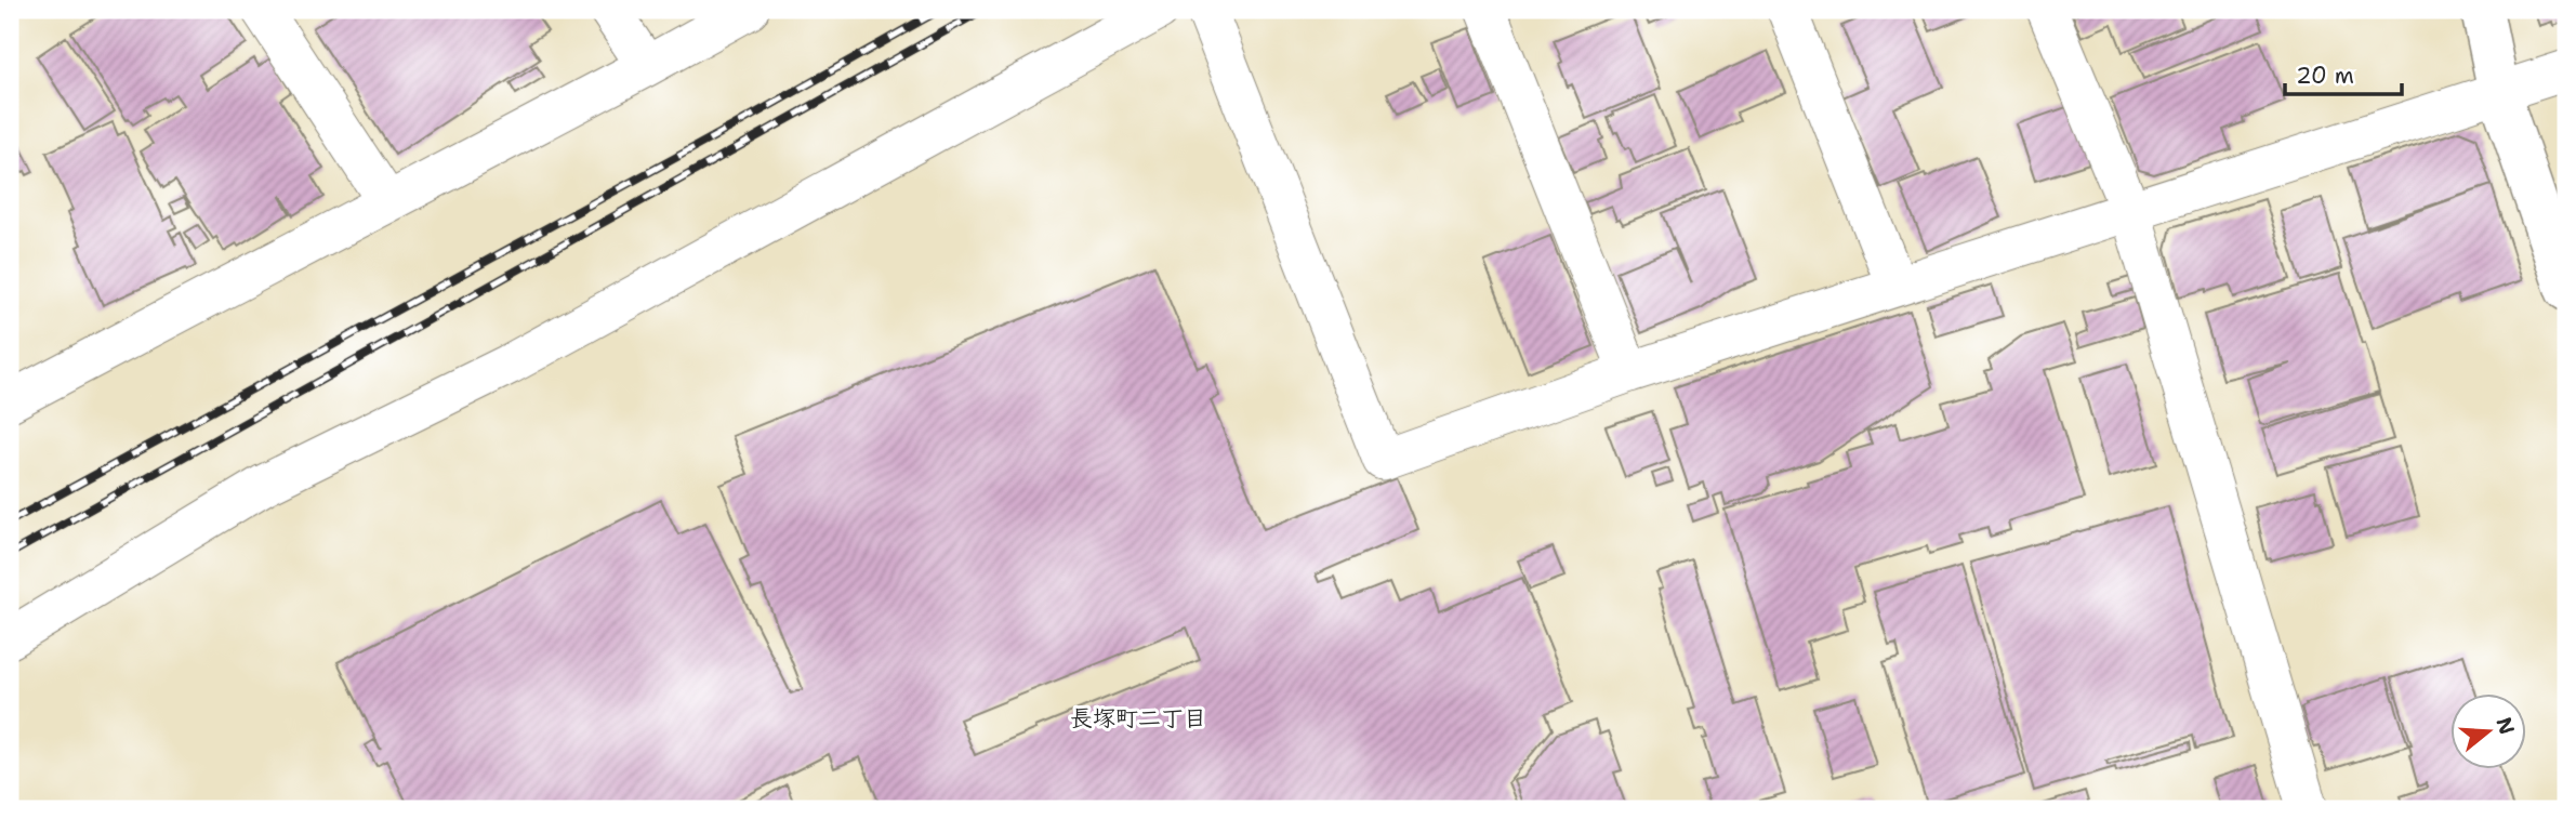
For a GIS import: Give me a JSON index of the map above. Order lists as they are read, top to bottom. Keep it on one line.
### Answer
{"districts":["長塚町二丁目"],"scale_bar":"20 m","north":"right"}
